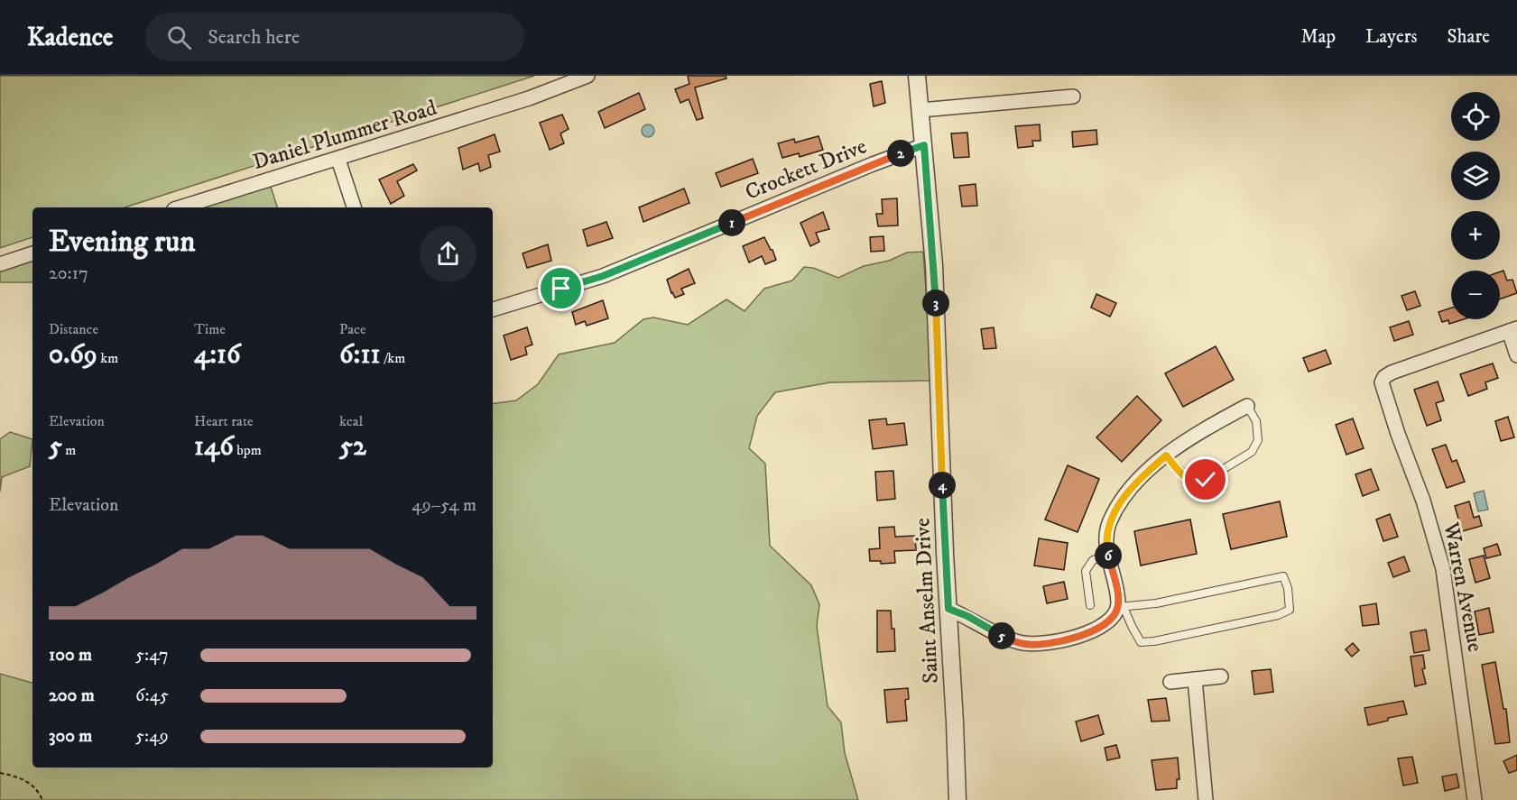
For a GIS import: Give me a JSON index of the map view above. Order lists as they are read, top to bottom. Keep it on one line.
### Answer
{"streets":{"street":["Daniel Plummer Road","Crockett Drive","Warren Avenue","Saint Anselm Drive"]},"crossings":[["Crockett Drive","Saint Anselm Drive"]],"page":{"header":"Kadence","search":"Search here","nav":["Map","Layers","Share"],"map_buttons":["+","−"],"pins":["2","1","3","4","6","5"],"heading":["Evening run","20:17"],"stats":[["Distance","0.69 km"],["Time","4:16"],["Pace","6:11 /km"],["Elevation","5 m"],["Heart rate","146 bpm"],["kcal","52"]],"chart":["Elevation","49–54 m"],"list":[{"name":"100 m","note":"5:47"},{"name":"200 m","note":"6:45"},{"name":"300 m","note":"5:49"}]}}
